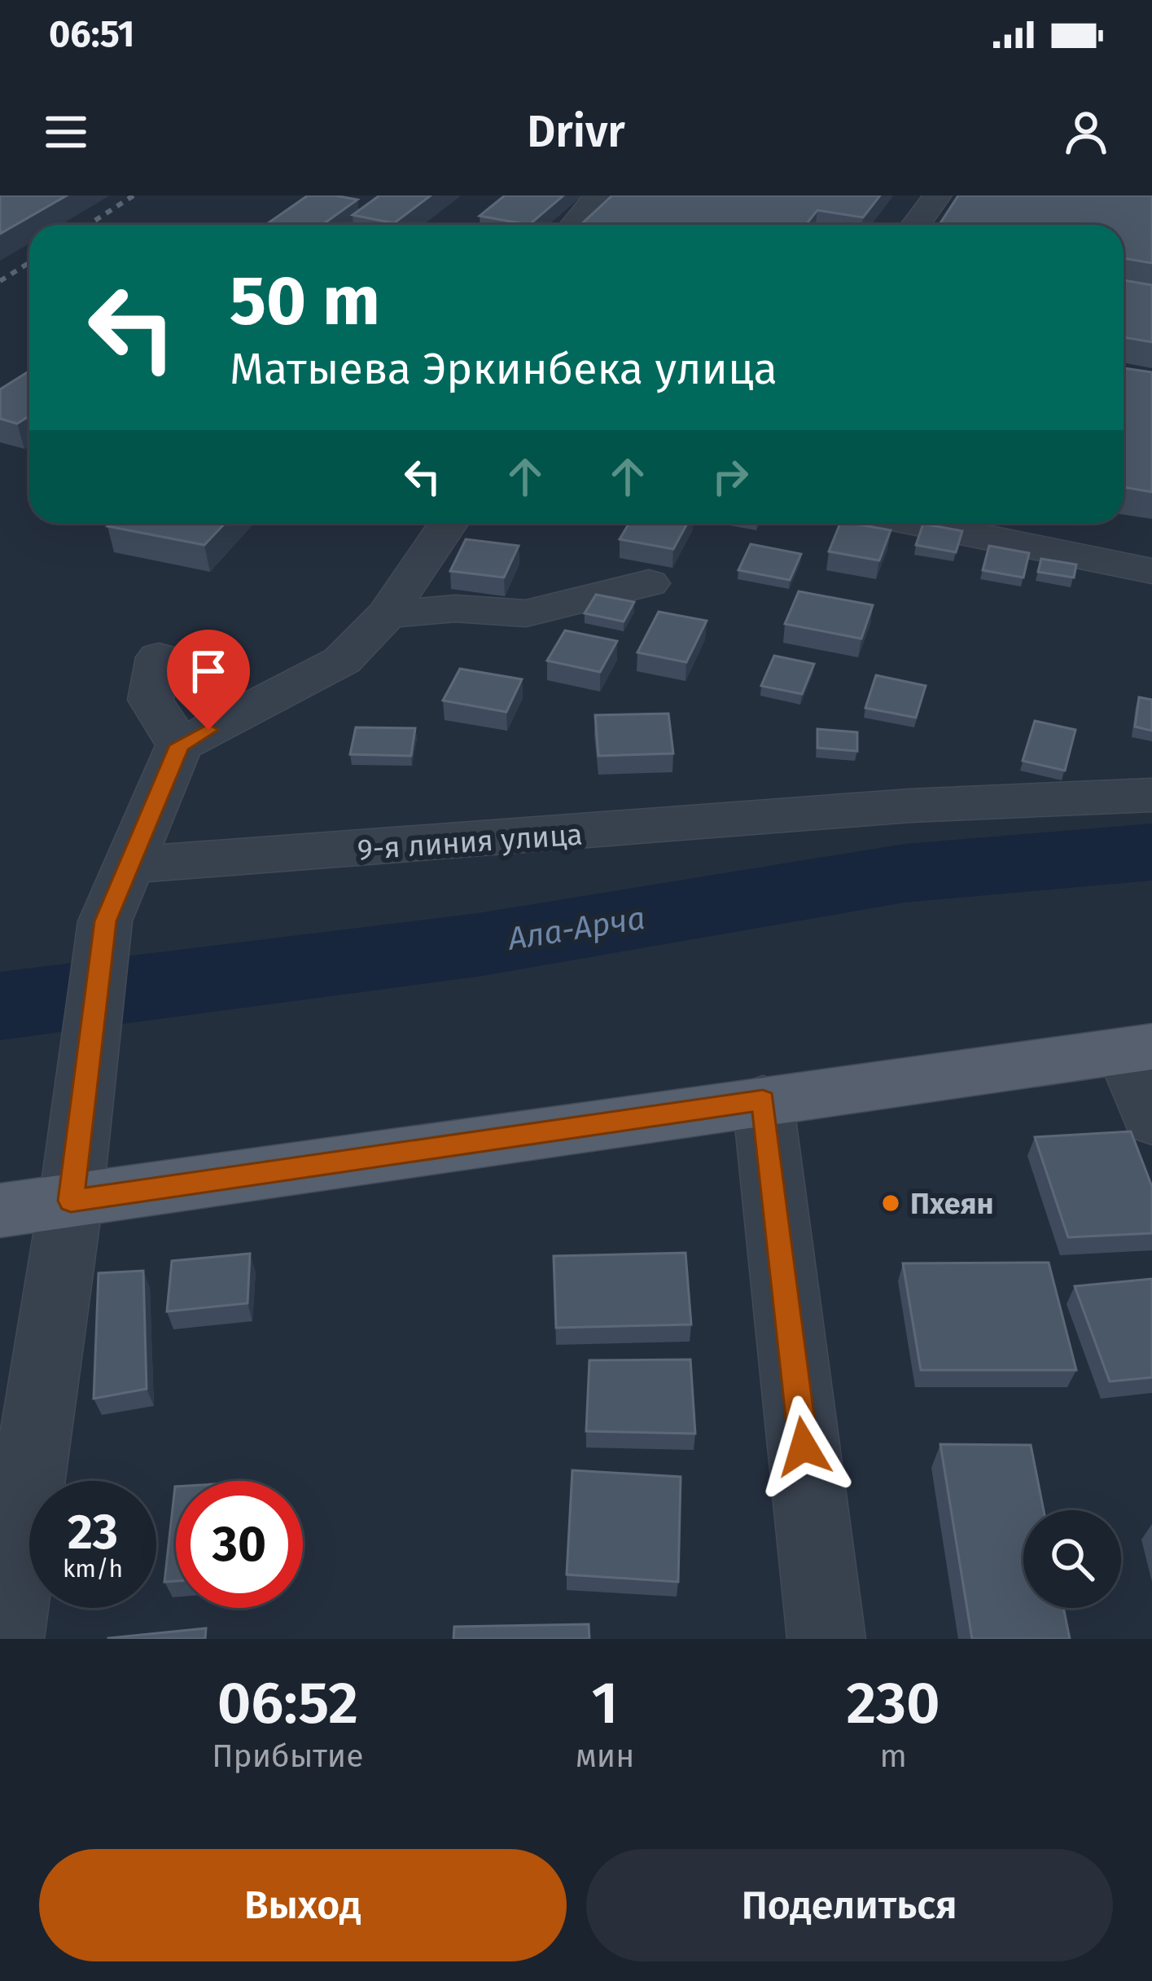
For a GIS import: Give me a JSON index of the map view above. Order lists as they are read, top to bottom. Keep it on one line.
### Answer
{"streets":{"street":["9-я линия улица"]},"water":["Ала-Арча"],"places":["Пхеян"],"page":{"status":"06:51","header":"Drivr","turn":["50 m","Матыева Эркинбека улица"],"speed":"23 km/h","limit":"30","eta":["06:52","Прибытие","1","мин","230","m"],"buttons":["Выход","Поделиться"]}}
